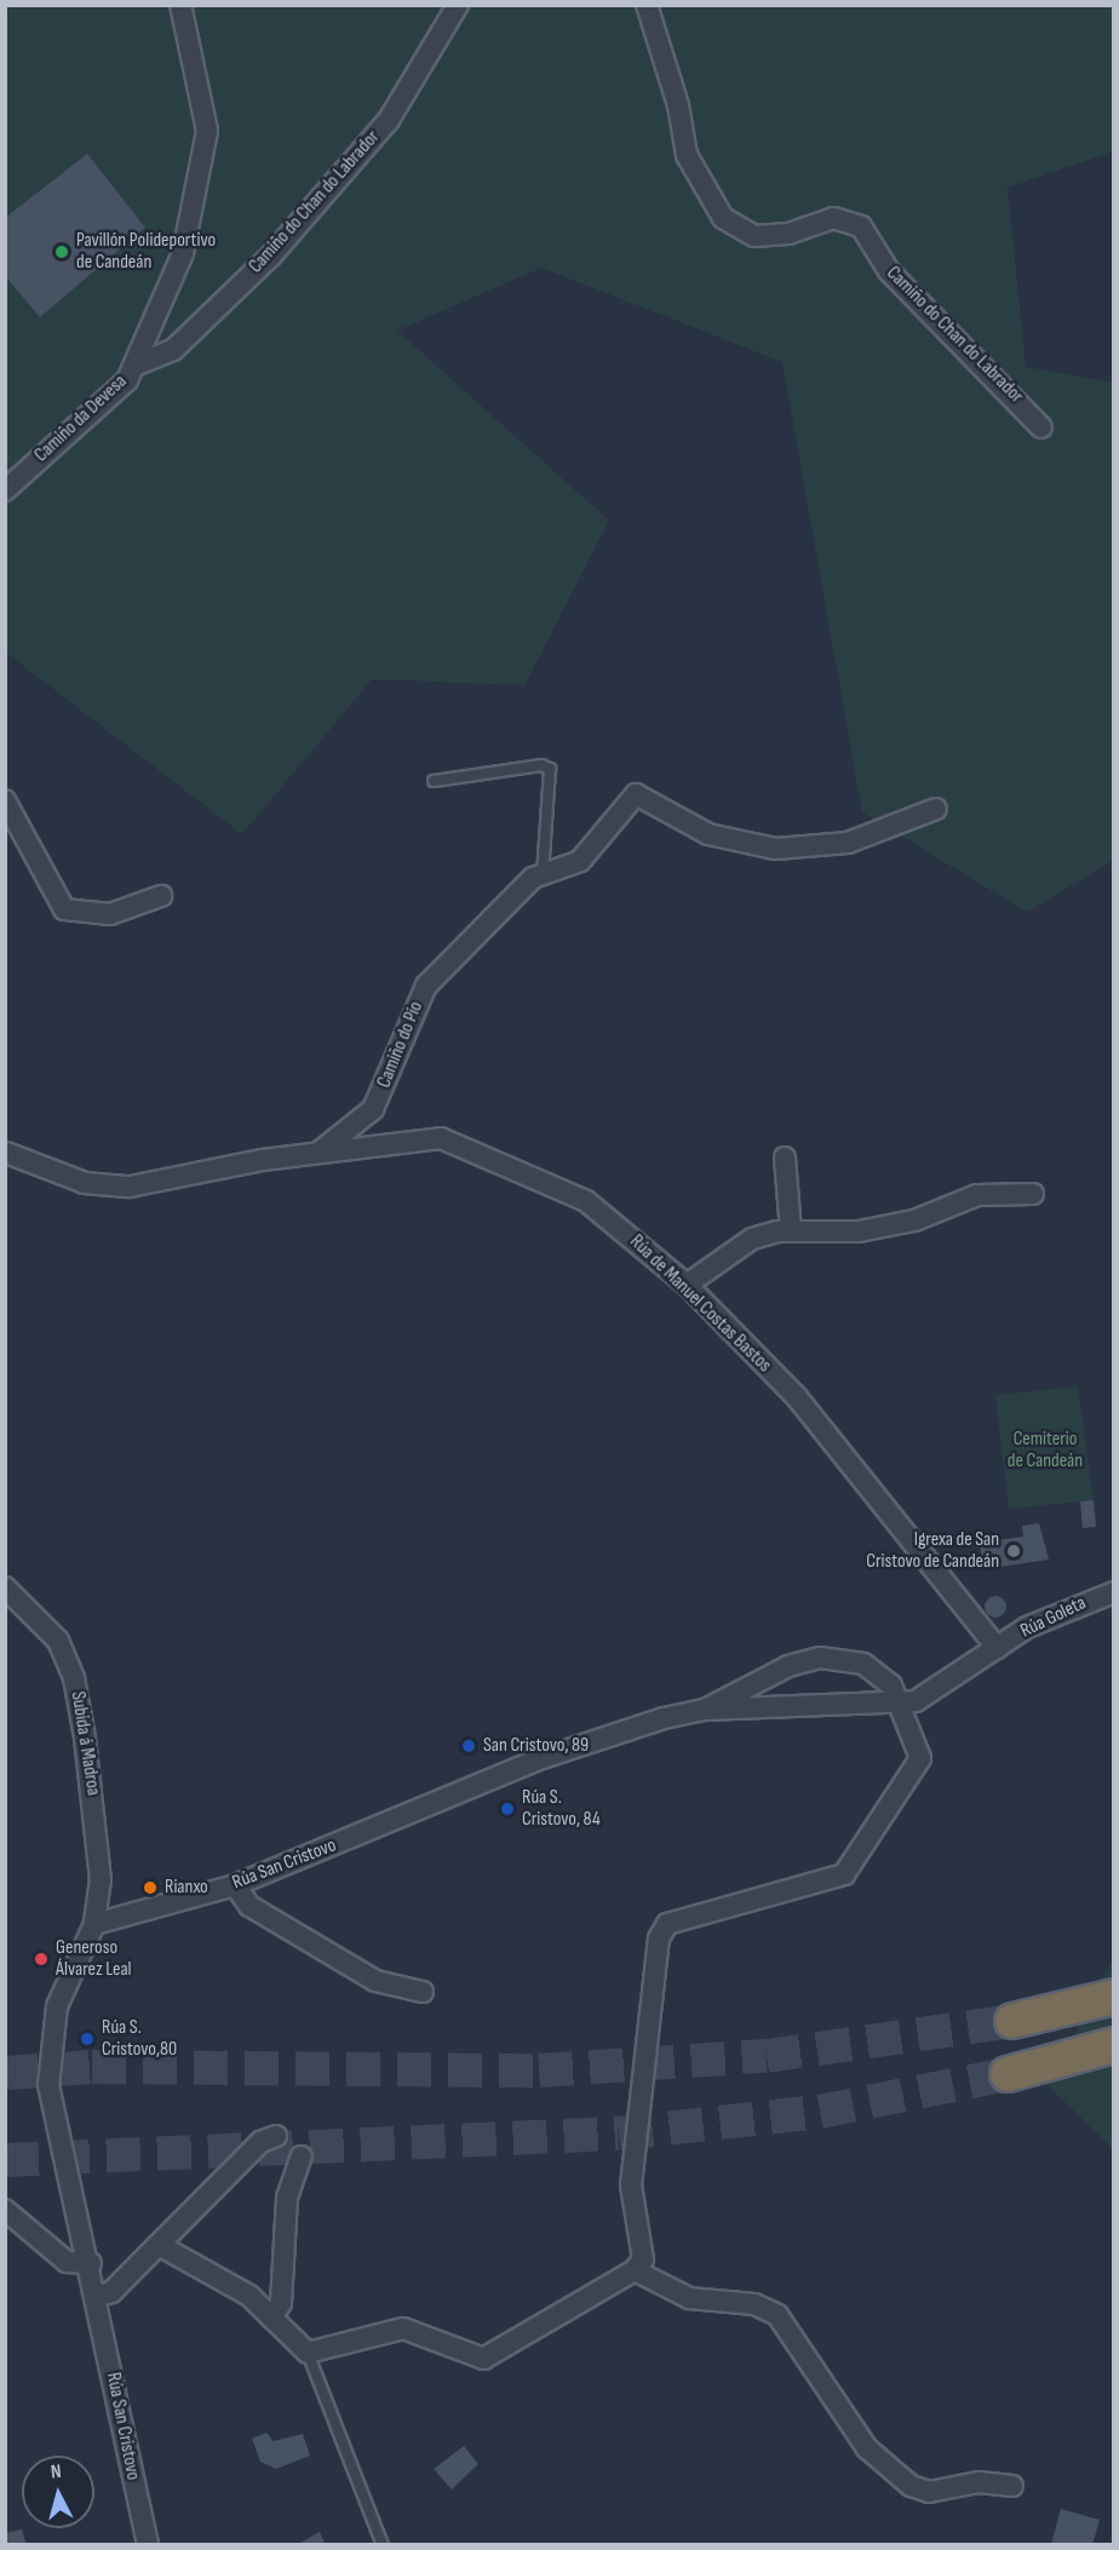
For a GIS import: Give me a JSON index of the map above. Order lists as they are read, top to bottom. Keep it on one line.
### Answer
{"streets":{"street":["Camiño do Chan do Labrador","Camiño da Devesa","Camiño do Pío","Rúa de Manuel Costas Bastos","Rúa Goleta","Subida á Madroa","Rúa San Cristovo"]},"crossings":[["Camiño do Chan do Labrador","Camiño da Devesa"],["Camiño do Pío","Rúa de Manuel Costas Bastos"],["Rúa de Manuel Costas Bastos","Rúa Goleta"],["Rúa de Manuel Costas Bastos","Rúa San Cristovo"],["Rúa Goleta","Rúa San Cristovo"],["Subida á Madroa","Rúa San Cristovo"]],"parks":["Cemiterio de Candeán"],"places":["Pavillón Polideportivo de Candeán","Igrexa de San Cristovo de Candeán","San Cristovo, 89","Rúa S. Cristovo, 84","Rianxo","Generoso Álvarez Leal","Rúa S. Cristovo,80"],"north":"top"}
